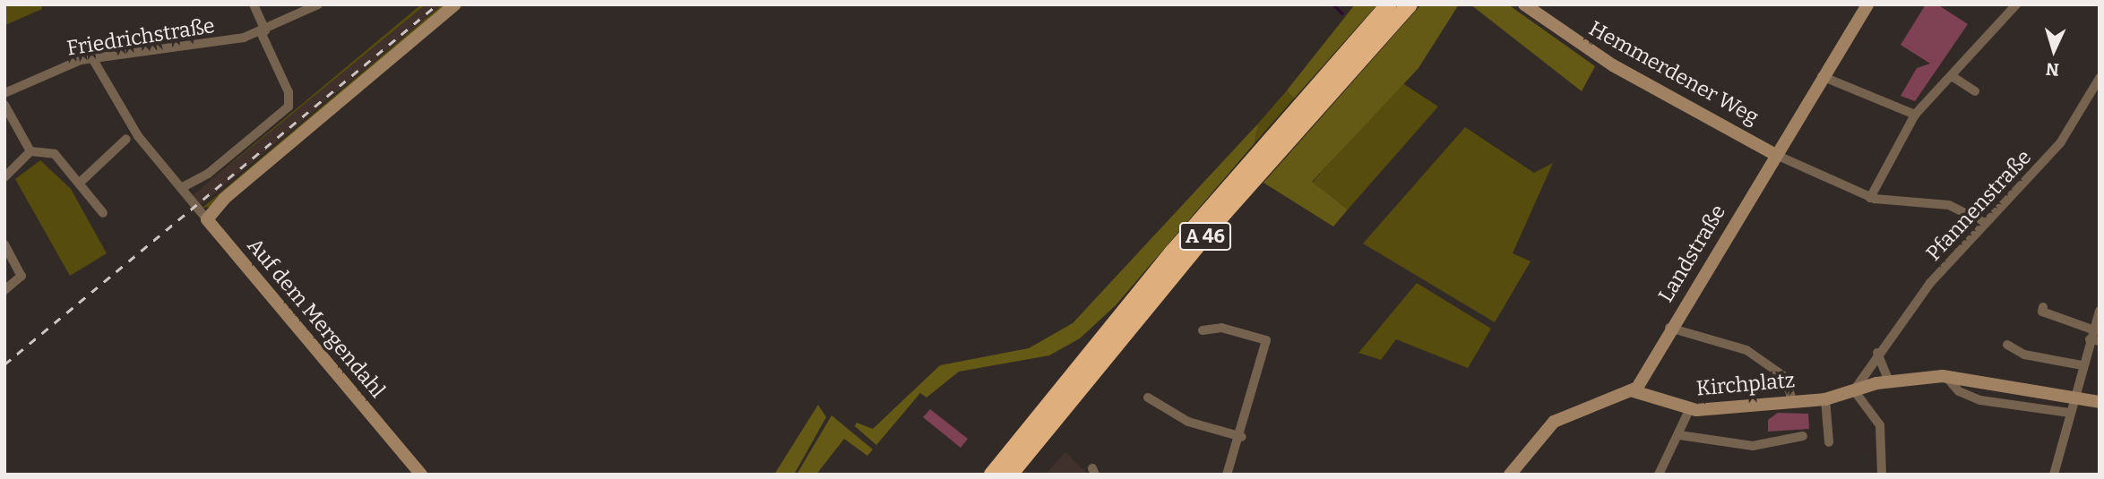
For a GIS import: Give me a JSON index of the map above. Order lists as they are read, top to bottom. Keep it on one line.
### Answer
{"streets":{"highway":["A 46"],"main road":["Hemmerdener Weg","Landstraße","Auf dem Mergendahl","Kirchplatz"],"street":["Friedrichstraße","Pfannenstraße"]},"crossings":[["Friedrichstraße","Auf dem Mergendahl"],["Hemmerdener Weg","Landstraße"],["Landstraße","Kirchplatz"]],"north":"bottom"}
